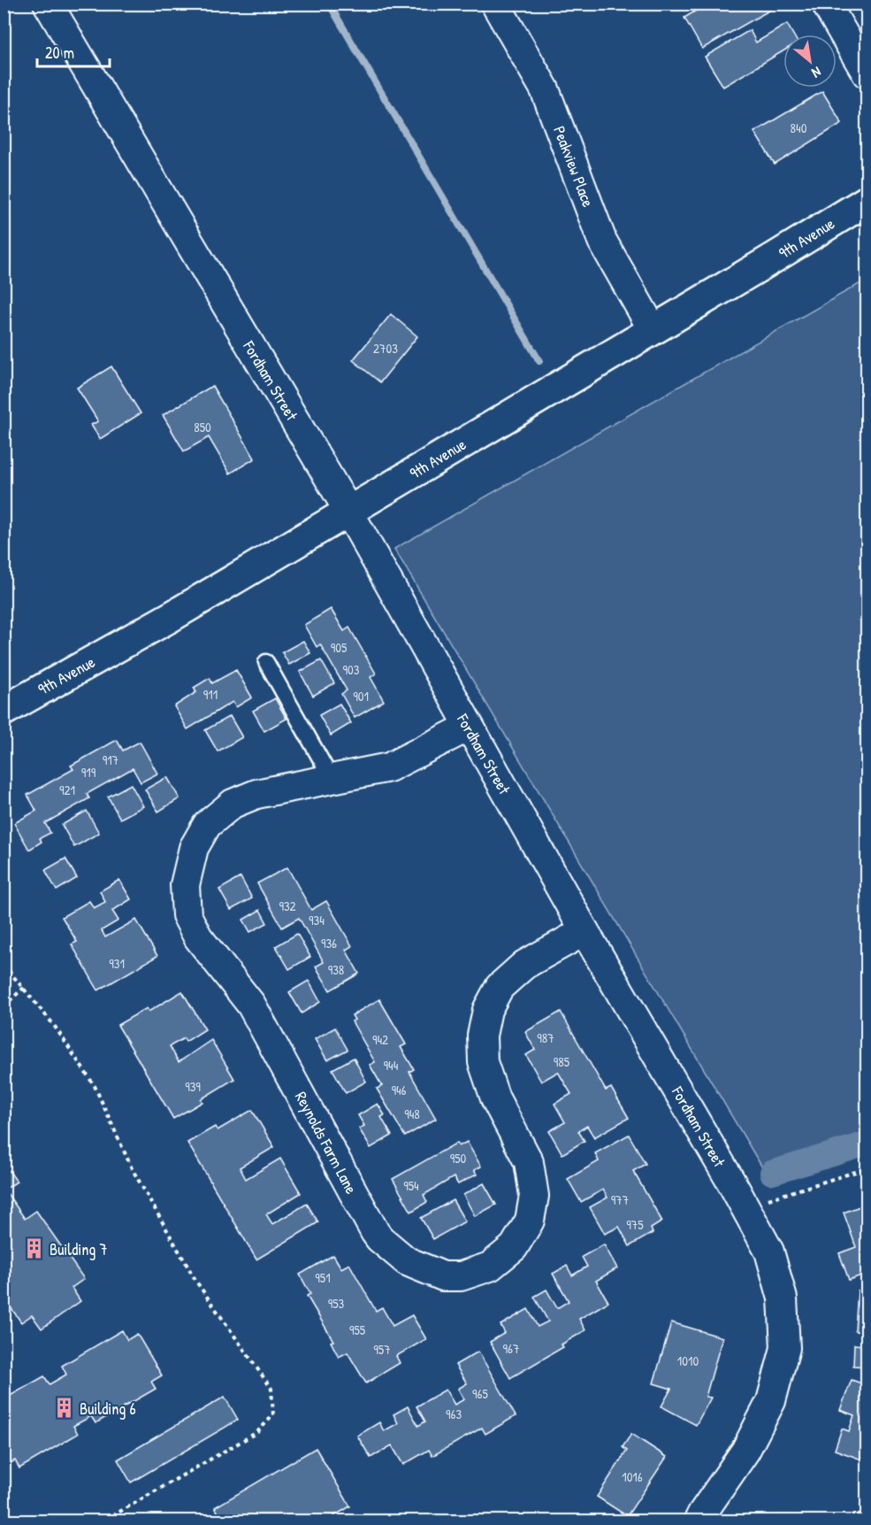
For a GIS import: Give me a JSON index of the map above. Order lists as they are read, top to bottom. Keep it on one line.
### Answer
{"streets":{"main road":["9th Avenue"],"street":["Peakview Place","Fordham Street","Reynolds Farm Lane"]},"crossings":[["Peakview Place","9th Avenue"],["9th Avenue","Fordham Street"],["Fordham Street","Reynolds Farm Lane"]],"places":{"building":["Building 7","Building 6"]},"house_numbers":["840","2703","850","905","903","911","901","917","919","921","932","934","936","931","938","987","942","985","944","939","946","948","950","954","977","975","951","953","955","967","957","1010","965","963","1016"],"scale_bar":"20 m","north":"bottom right"}
